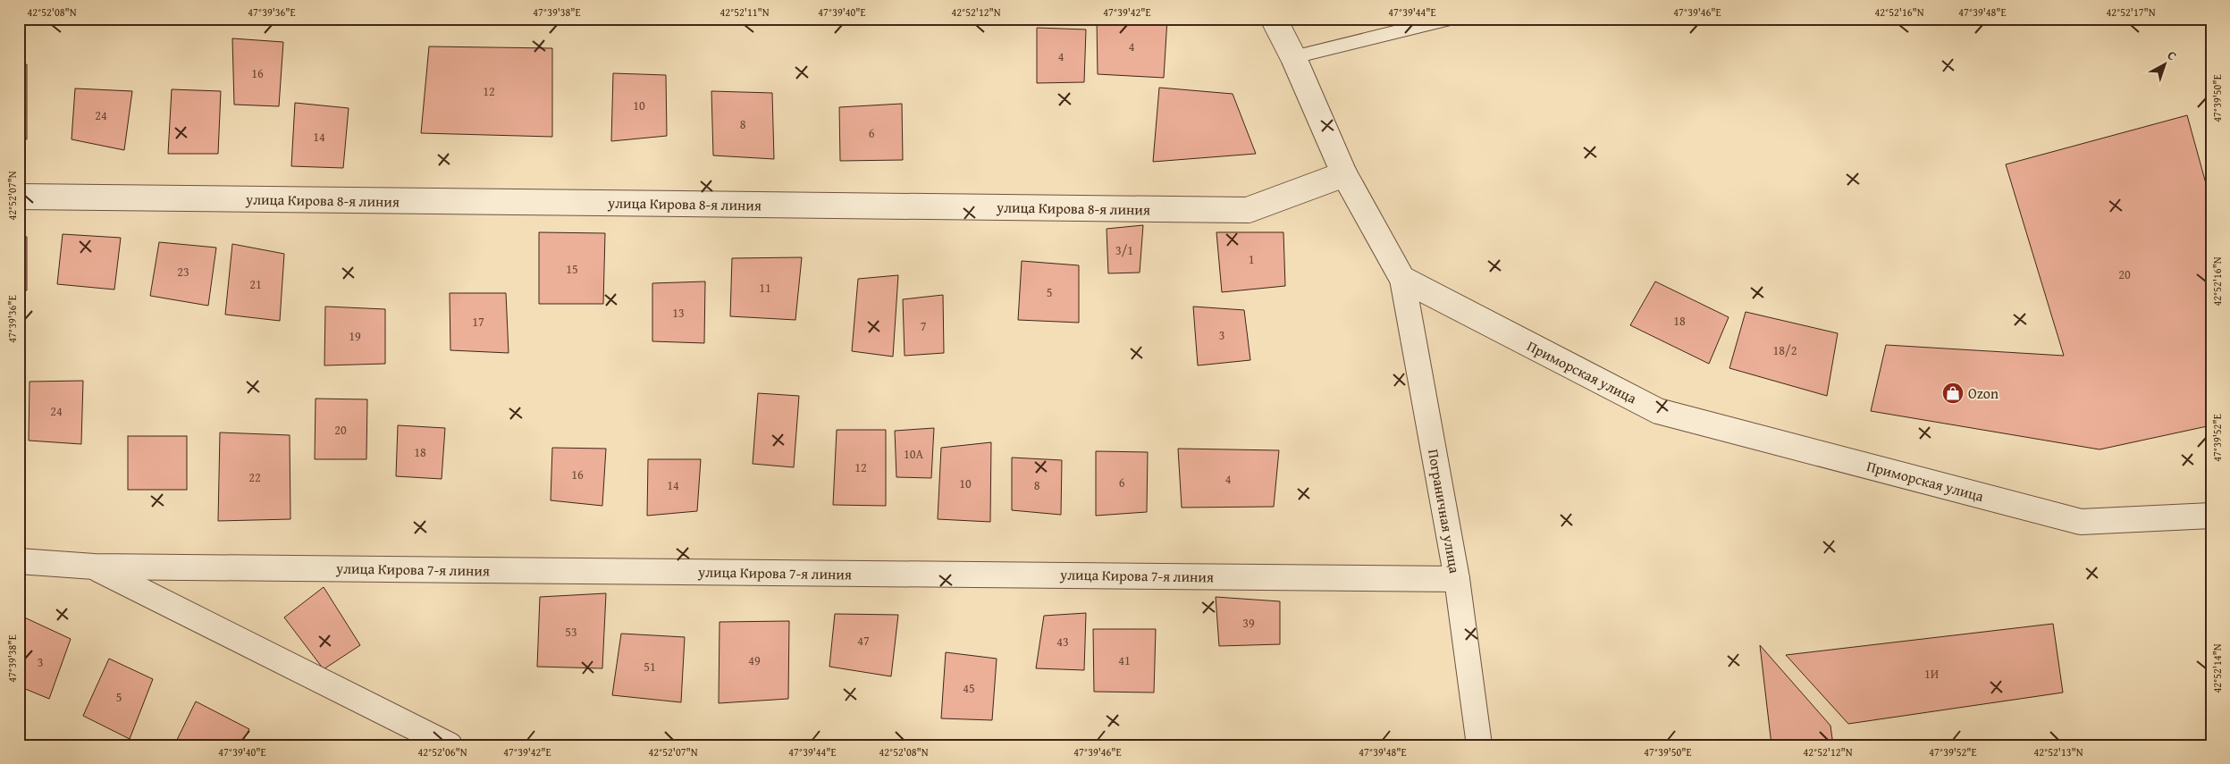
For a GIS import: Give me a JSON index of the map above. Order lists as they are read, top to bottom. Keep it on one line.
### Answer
{"streets":{"street":["улица Кирова 8-я линия","Приморская улица","Пограничная улица","улица Кирова 7-я линия"]},"crossings":[["Приморская улица","Пограничная улица"],["Пограничная улица","улица Кирова 7-я линия"]],"places":{"shop":["Ozon"]},"house_numbers":["4","4","16","12","10","24","8","6","14","3/1","1","15","23","20","21","11","5","13","18","17","7","3","19","18/2","24","20","18","10А","12","16","22","4","6","10","14","8","39","53","47","43","49","41","3","51","1И","45","5"],"north":"top right","coordinates":["42°52'08\"N","47°39'36\"E","47°39'38\"E","42°52'11\"N","47°39'40\"E","42°52'12\"N","47°39'42\"E","47°39'44\"E","47°39'46\"E","42°52'16\"N","47°39'48\"E","42°52'17\"N","47°39'50\"E","42°52'07\"N","47°39'52\"E","42°52'14\"N","42°52'06\"N","42°52'13\"N"]}
